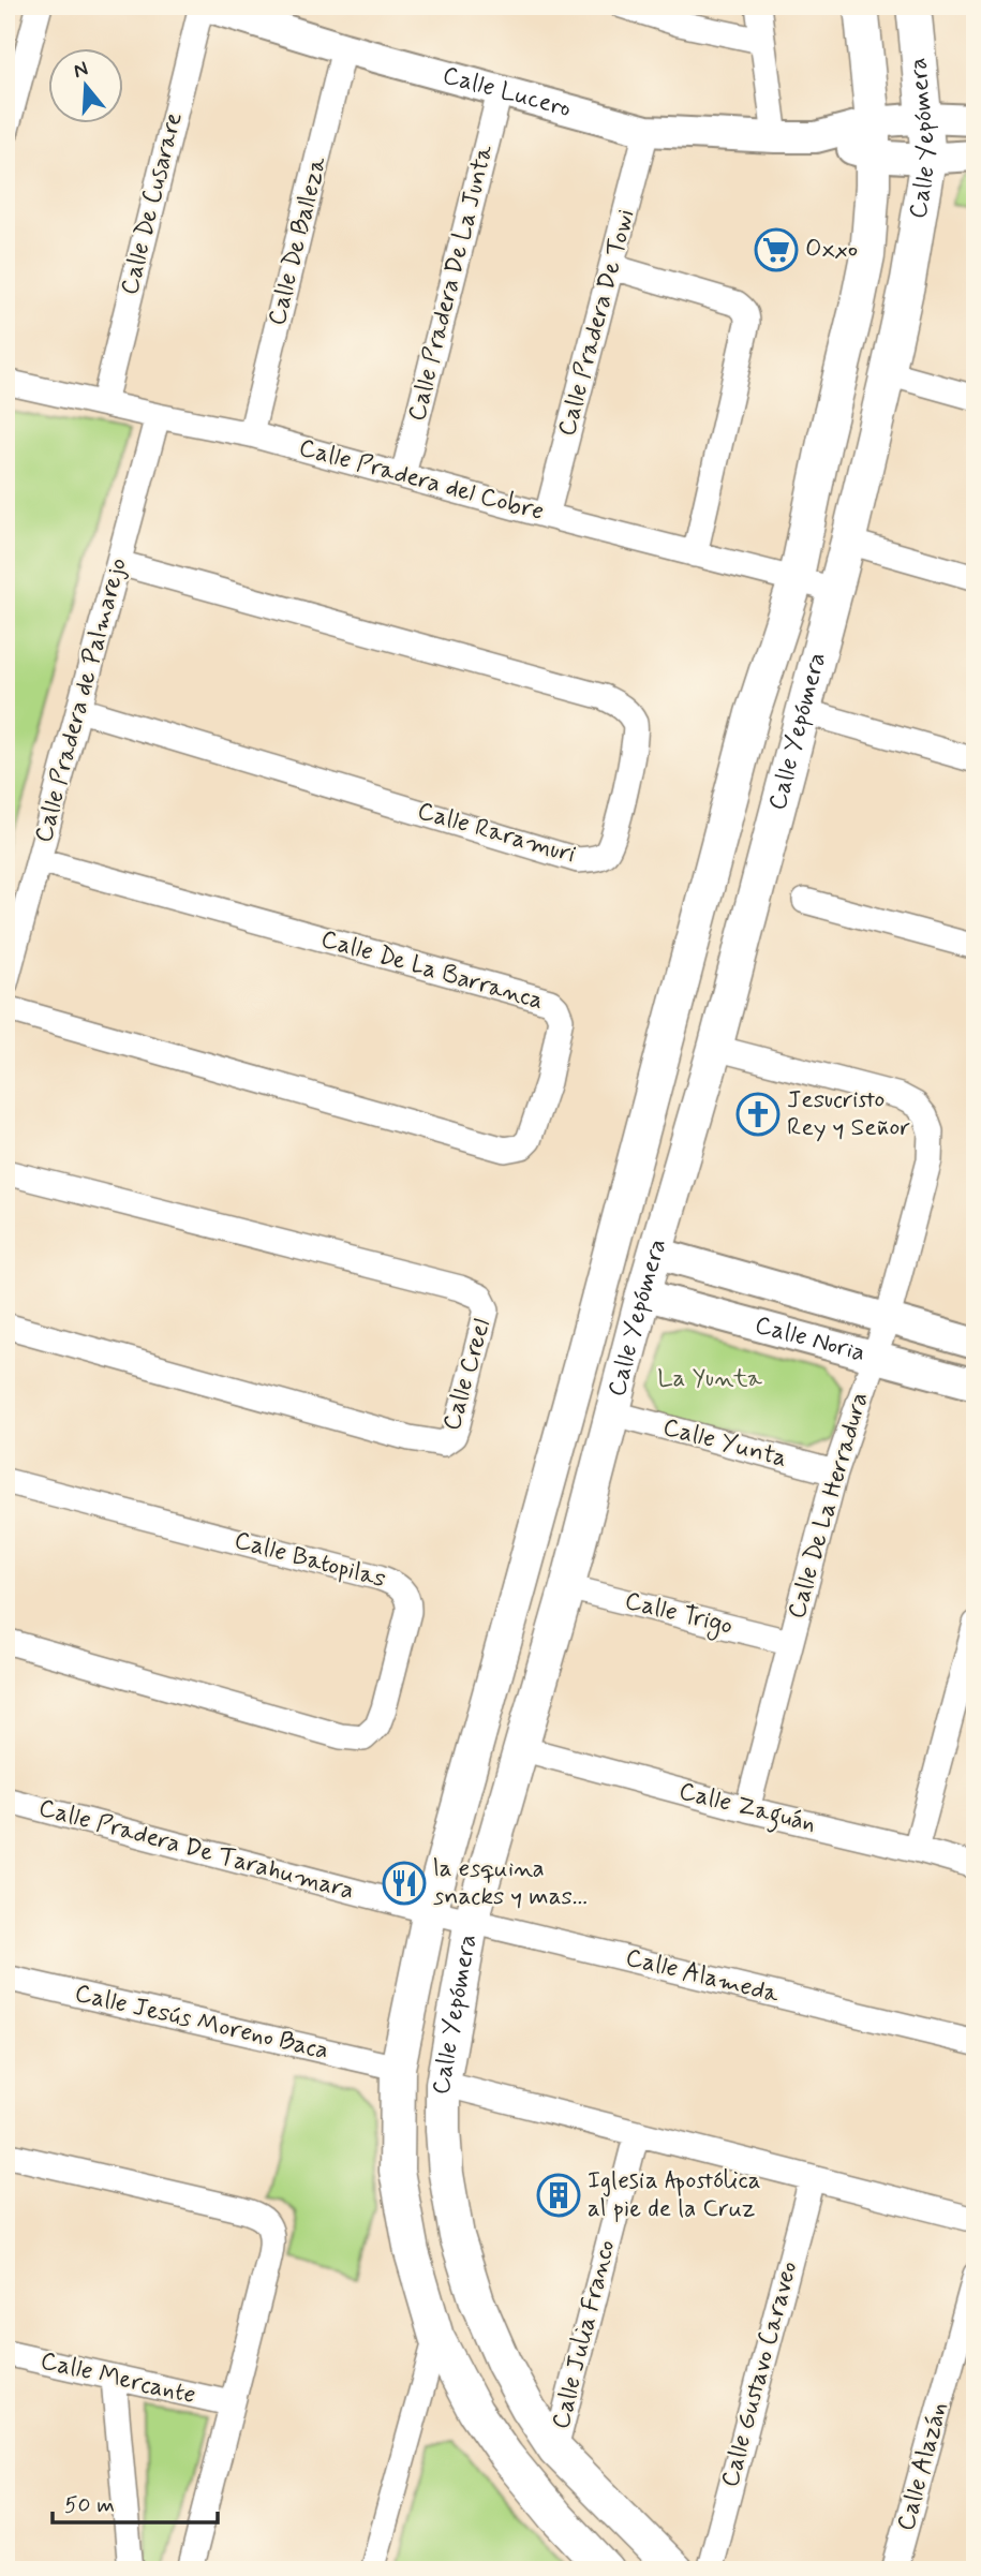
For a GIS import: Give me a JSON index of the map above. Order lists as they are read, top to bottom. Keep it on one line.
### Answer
{"streets":{"main road":["Calle Yepómera"],"street":["Calle Lucero","Calle De Cusarare","Calle De Balleza","Calle Pradera De La Junta","Calle Pradera De Towi","Calle Pradera del Cobre","Calle Pradera de Palmarejo","Calle Raramuri","Calle De La Barranca","Calle Noria","Calle Creel","Calle Yunta","Calle De La Herradura","Calle Batopilas","Calle Trigo","Calle Zaguán","Calle Pradera De Tarahumara","Calle Alameda","Calle Jesús Moreno Baca","Calle Julia Franco","Calle Gustavo Caraveo","Calle Mercante","Calle Alazán"]},"crossings":[["Calle Lucero","Calle Yepómera"],["Calle Lucero","Calle De Cusarare"],["Calle Lucero","Calle De Balleza"],["Calle Lucero","Calle Pradera De La Junta"],["Calle Lucero","Calle Pradera De Towi"],["Calle Yepómera","Calle Pradera del Cobre"],["Calle Yepómera","Calle Noria"],["Calle Yepómera","Calle Yunta"],["Calle Yepómera","Calle De La Herradura"],["Calle Yepómera","Calle Trigo"],["Calle Yepómera","Calle Zaguán"],["Calle Yepómera","Calle Pradera De Tarahumara"],["Calle Yepómera","Calle Alameda"],["Calle Yepómera","Calle Jesús Moreno Baca"],["Calle Yepómera","Calle Julia Franco"],["Calle De Cusarare","Calle Pradera del Cobre"],["Calle De Balleza","Calle Pradera del Cobre"],["Calle Pradera De La Junta","Calle Pradera del Cobre"],["Calle Pradera De Towi","Calle Pradera del Cobre"],["Calle Pradera del Cobre","Calle Pradera de Palmarejo"],["Calle Pradera de Palmarejo","Calle Raramuri"],["Calle Pradera de Palmarejo","Calle De La Barranca"],["Calle Noria","Calle De La Herradura"],["Calle Yunta","Calle De La Herradura"],["Calle De La Herradura","Calle Trigo"],["Calle De La Herradura","Calle Zaguán"],["Calle Pradera De Tarahumara","Calle Alameda"]],"parks":["La Yunta"],"places":{"supermarket":["Oxxo"],"church":["Jesucristo Rey y Señor"],"restaurant":["la esquina snacks y mas..."],"building":["Iglesia Apostólica al pie de la Cruz"]},"scale_bar":"50 m","north":"top"}
